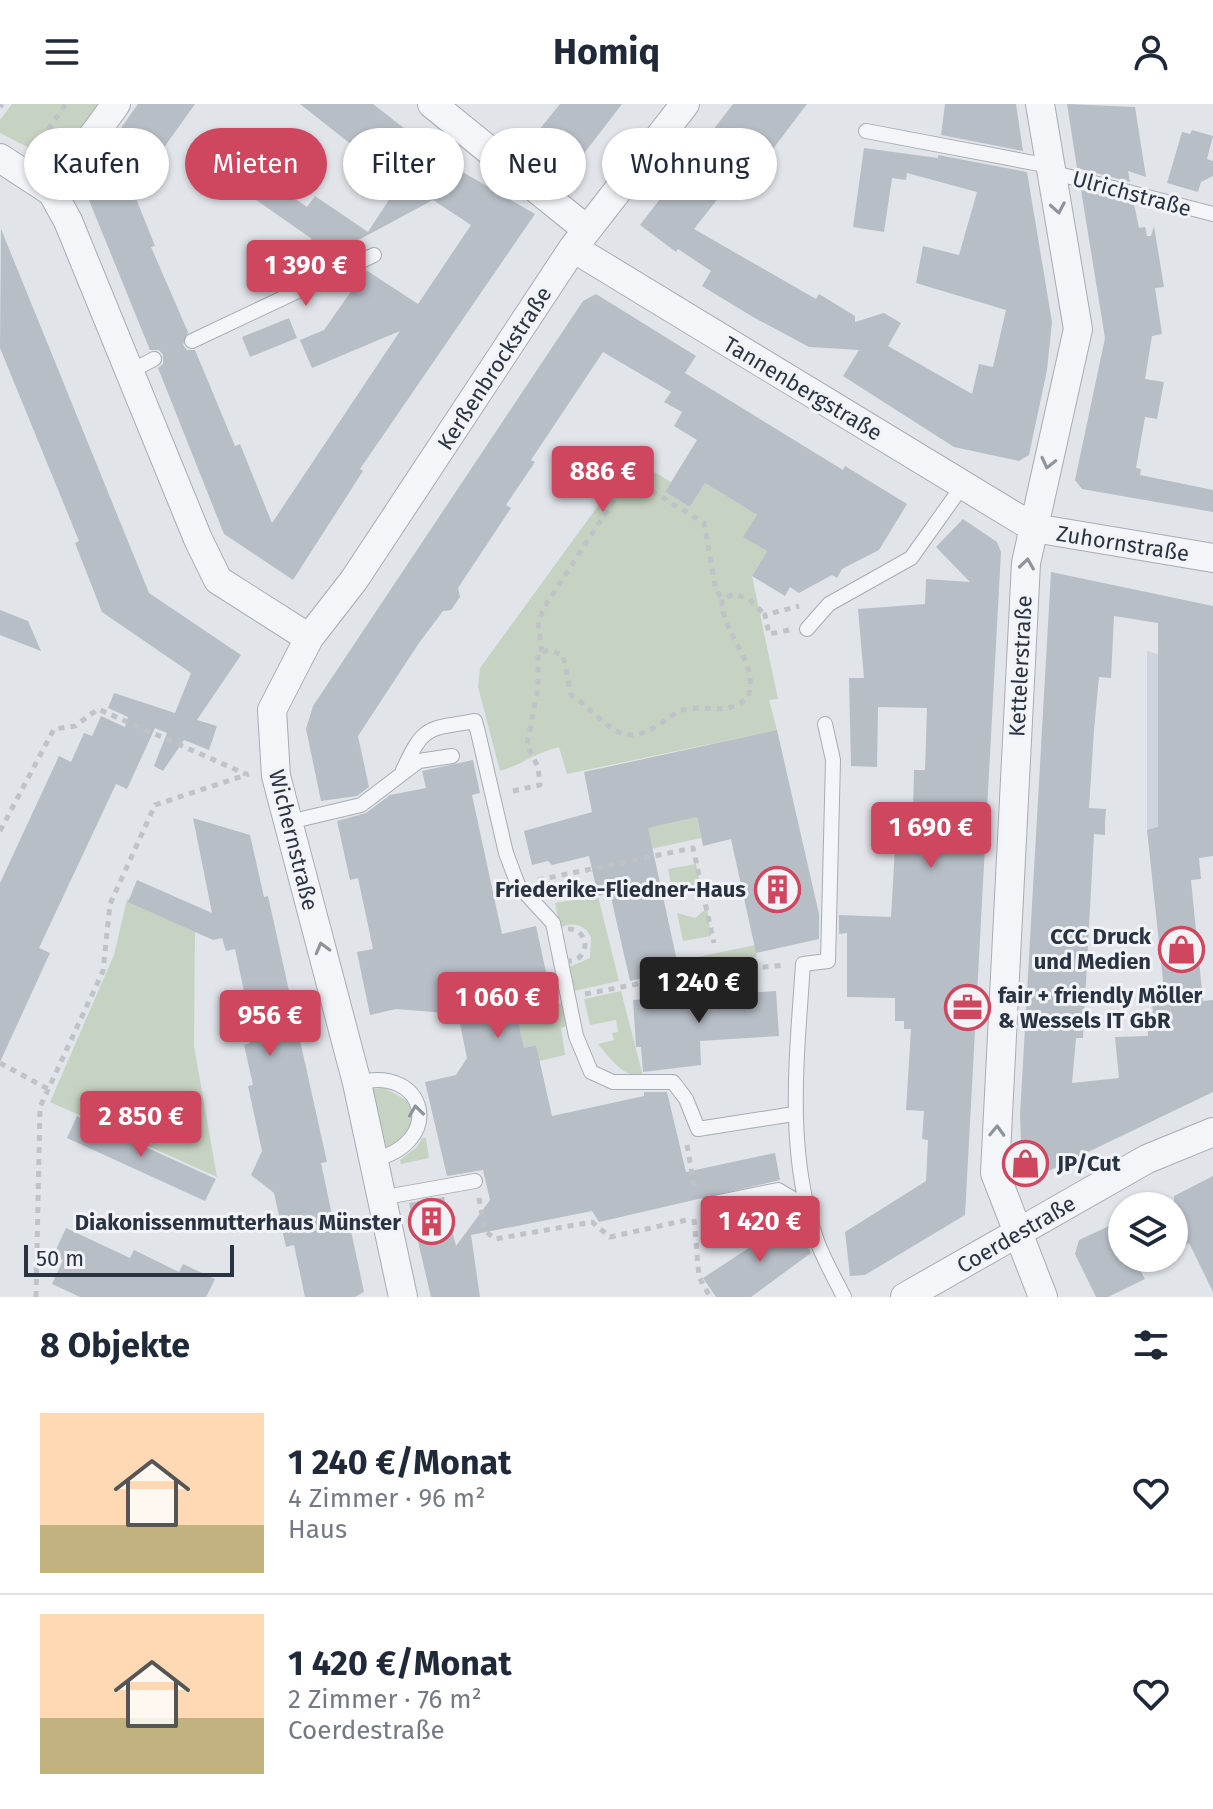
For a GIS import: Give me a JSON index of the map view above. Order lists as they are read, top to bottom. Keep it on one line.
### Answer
{"streets":{"street":["Kerßenbrockstraße","Tannenbergstraße","Zuhornstraße","Kettelerstraße","Wichernstraße","Coerdestraße"],"lane":["Ulrichstraße"]},"crossings":[["Ulrichstraße","Kettelerstraße"],["Kerßenbrockstraße","Tannenbergstraße"],["Kerßenbrockstraße","Wichernstraße"],["Tannenbergstraße","Zuhornstraße"],["Tannenbergstraße","Kettelerstraße"],["Zuhornstraße","Kettelerstraße"],["Kettelerstraße","Coerdestraße"]],"one_way":["Wichernstraße"],"places":{"building":["Friederike-Fliedner-Haus","Diakonissenmutterhaus Münster"],"shop":["CCC Druck und Medien","JP/Cut"],"office":["fair + friendly Möller & Wessels IT GbR"]},"scale_bar":"50 m","page":{"header":"Homiq","chip":["Kaufen","Mieten","Filter","Neu","Wohnung"],"price":["1 390 €","886 €","1 690 €","1 240 €","1 060 €","956 €","2 850 €","1 420 €"],"scale":"50 m","heading":"8 Objekte","list":[{"name":"1 240 €/Monat","note":"4 Zimmer · 96 m² · Haus"},{"name":"1 420 €/Monat","note":"2 Zimmer · 76 m² · Coerdestraße"}]}}
